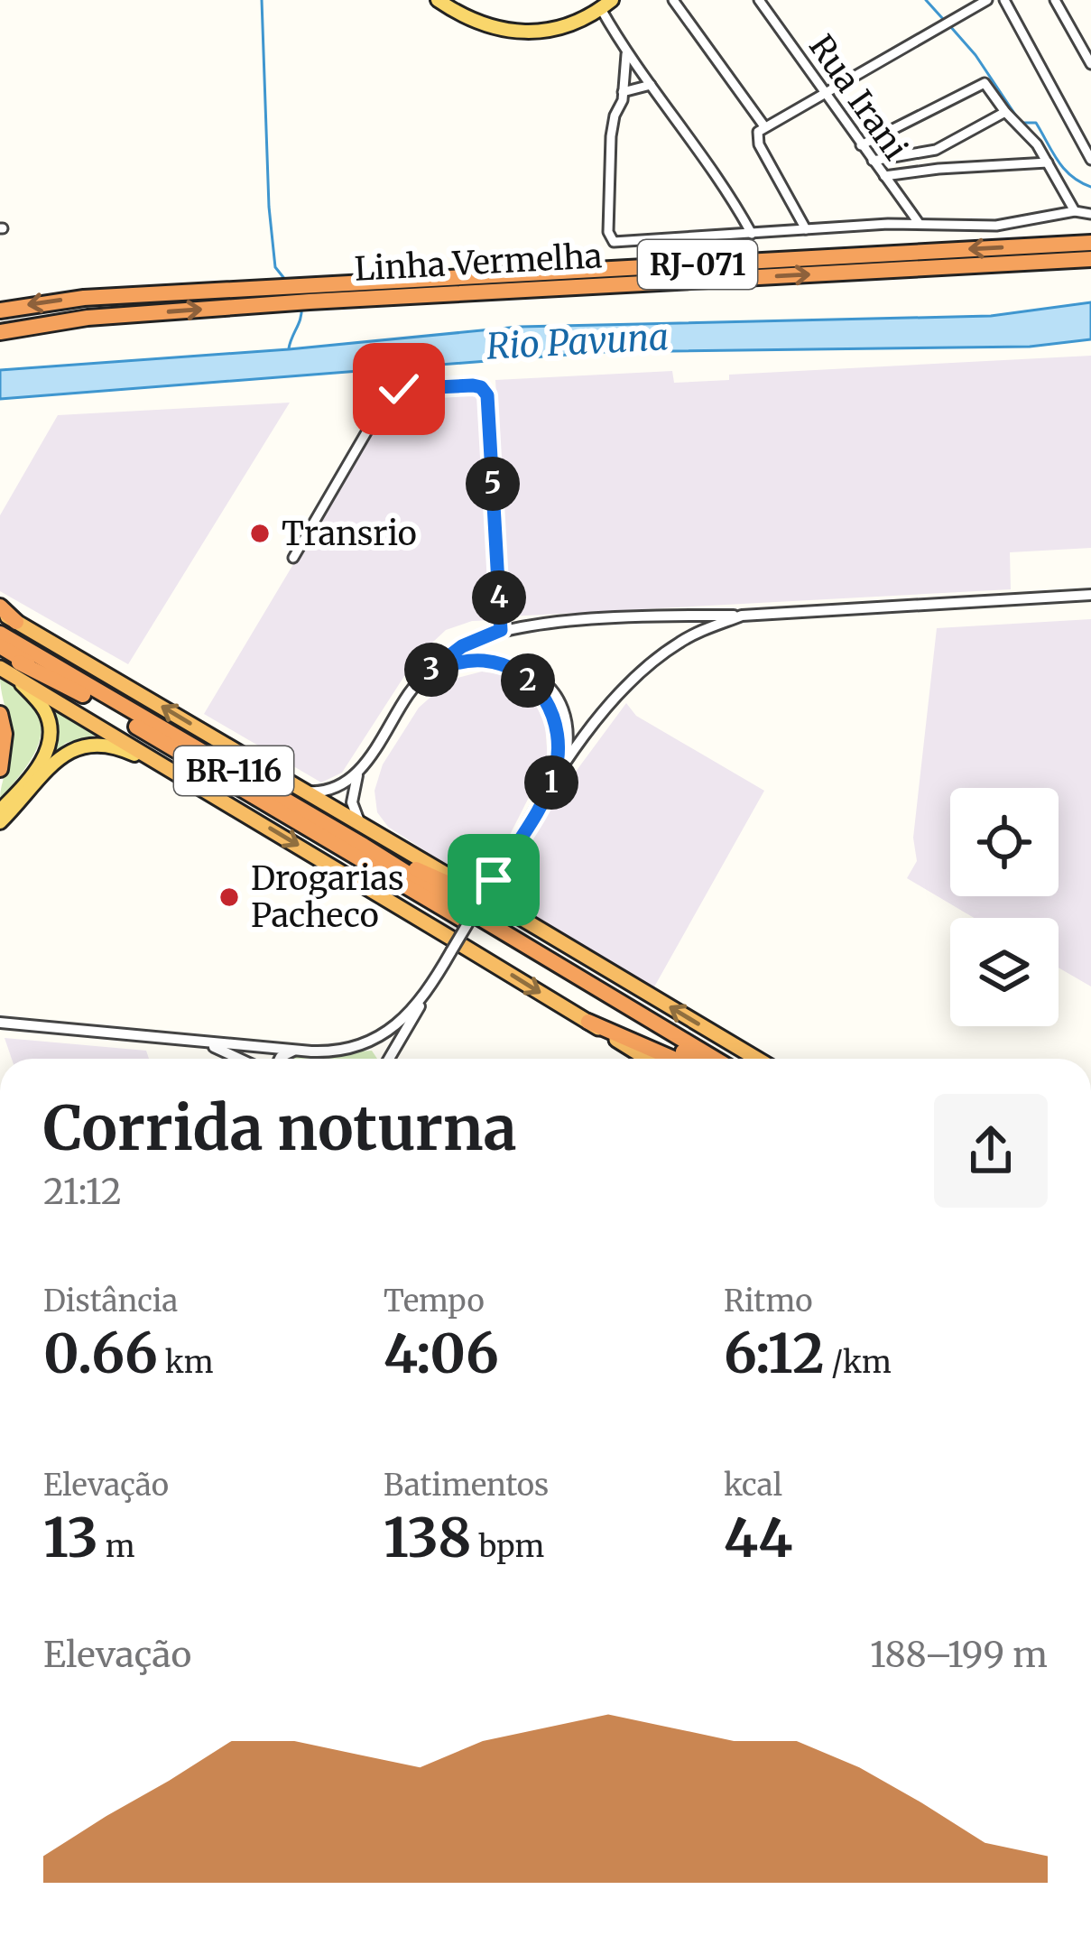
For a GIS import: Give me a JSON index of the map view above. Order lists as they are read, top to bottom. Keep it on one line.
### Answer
{"streets":{"highway":["Linha Vermelha","RJ-071","BR-116"],"street":["Rua Irani"]},"water":["Rio Pavuna"],"places":["Transrio","Drogarias Pacheco"],"page":{"pins":["5","4","3","2","1"],"heading":["Corrida noturna","21:12"],"stats":[["Distância","0.66 km"],["Tempo","4:06"],["Ritmo","6:12 /km"],["Elevação","13 m"],["Batimentos","138 bpm"],["kcal","44"]],"chart":["Elevação","188–199 m"]}}
